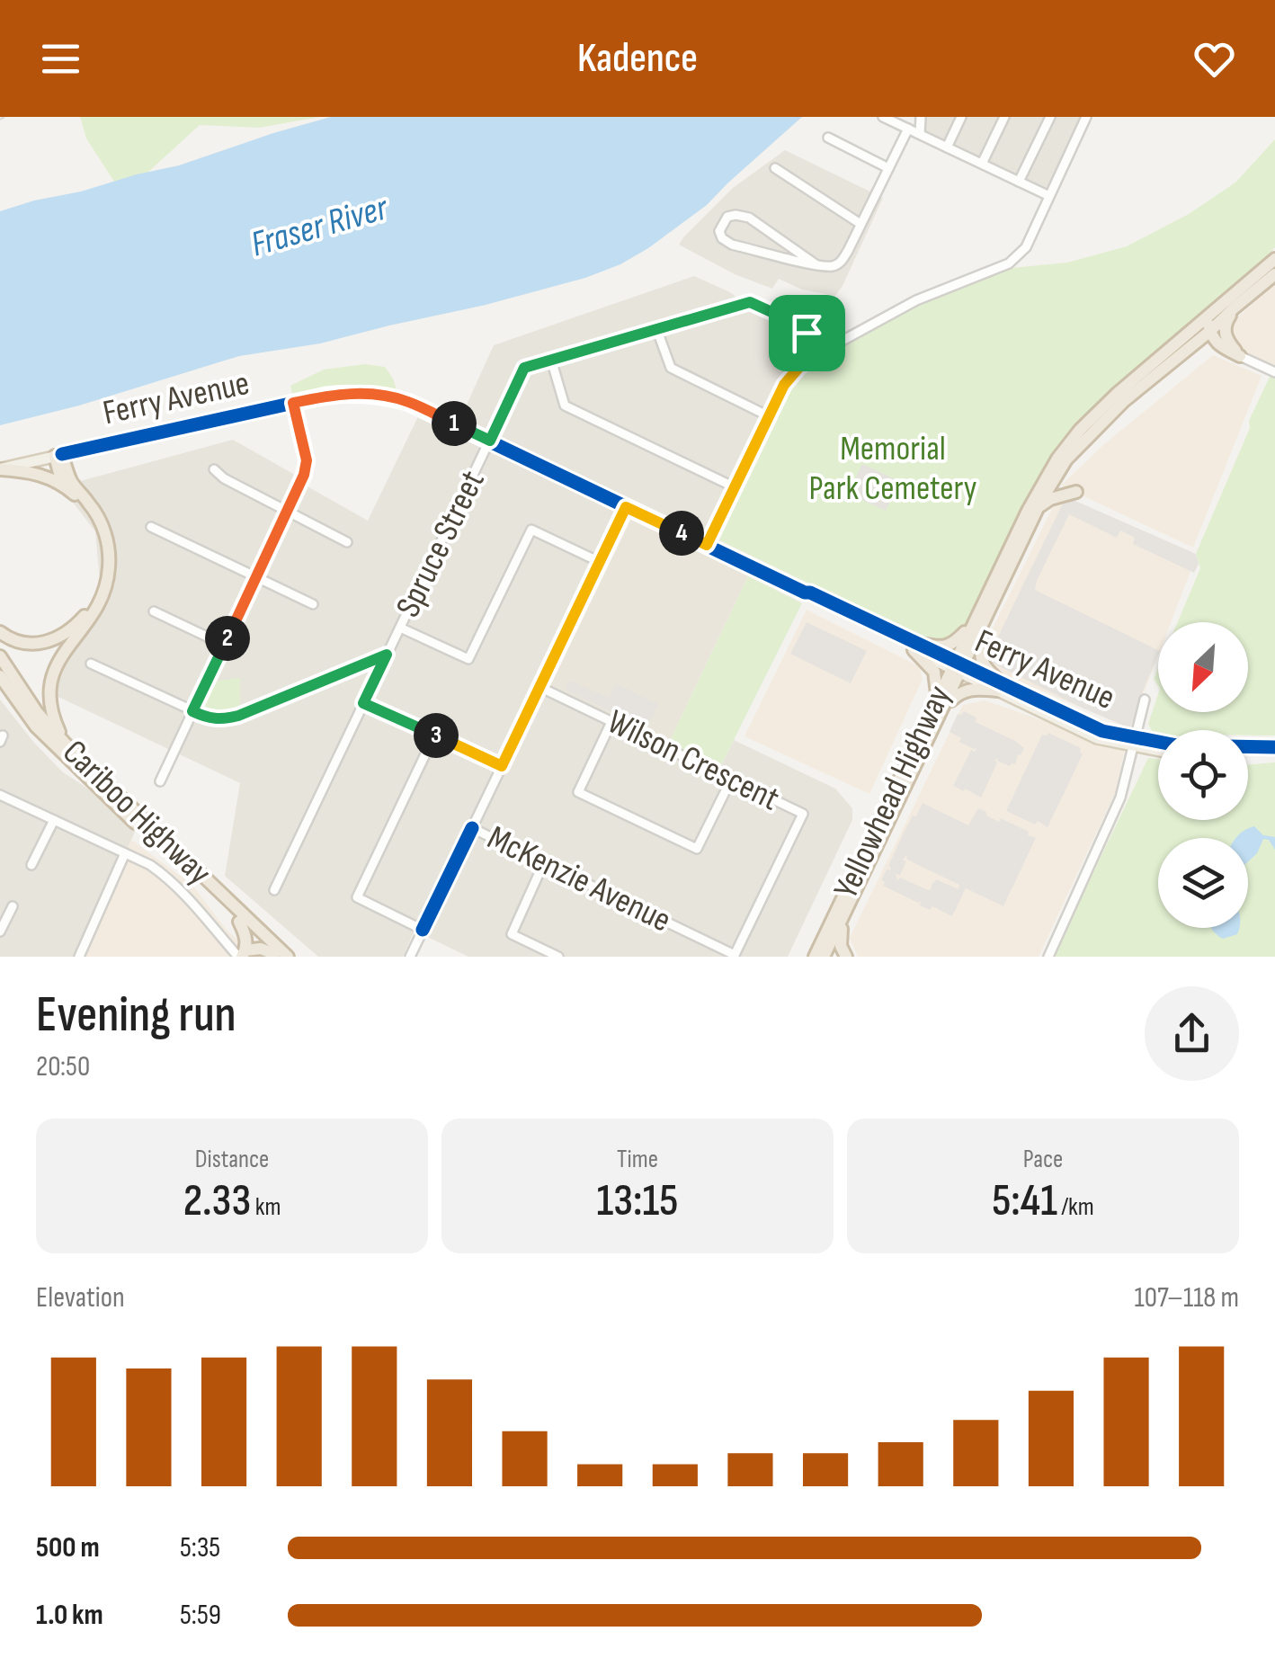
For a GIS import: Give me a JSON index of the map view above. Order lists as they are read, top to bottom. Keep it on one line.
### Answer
{"streets":{"highway":["Yellowhead Highway","Cariboo Highway"],"main road":["Ferry Avenue"],"street":["Spruce Street","Wilson Crescent","McKenzie Avenue"]},"crossings":[["Ferry Avenue","Spruce Street"],["Ferry Avenue","Yellowhead Highway"],["Wilson Crescent","McKenzie Avenue"]],"water":["Fraser River"],"parks":["Memorial Park Cemetery"],"north":"bottom left","page":{"header":"Kadence","pins":["1","4","2","3"],"heading":["Evening run","20:50"],"stats":[["Distance","2.33 km"],["Time","13:15"],["Pace","5:41 /km"]],"chart":["Elevation","107–118 m"],"list":[{"name":"500 m","note":"5:35"},{"name":"1.0 km","note":"5:59"}]}}
